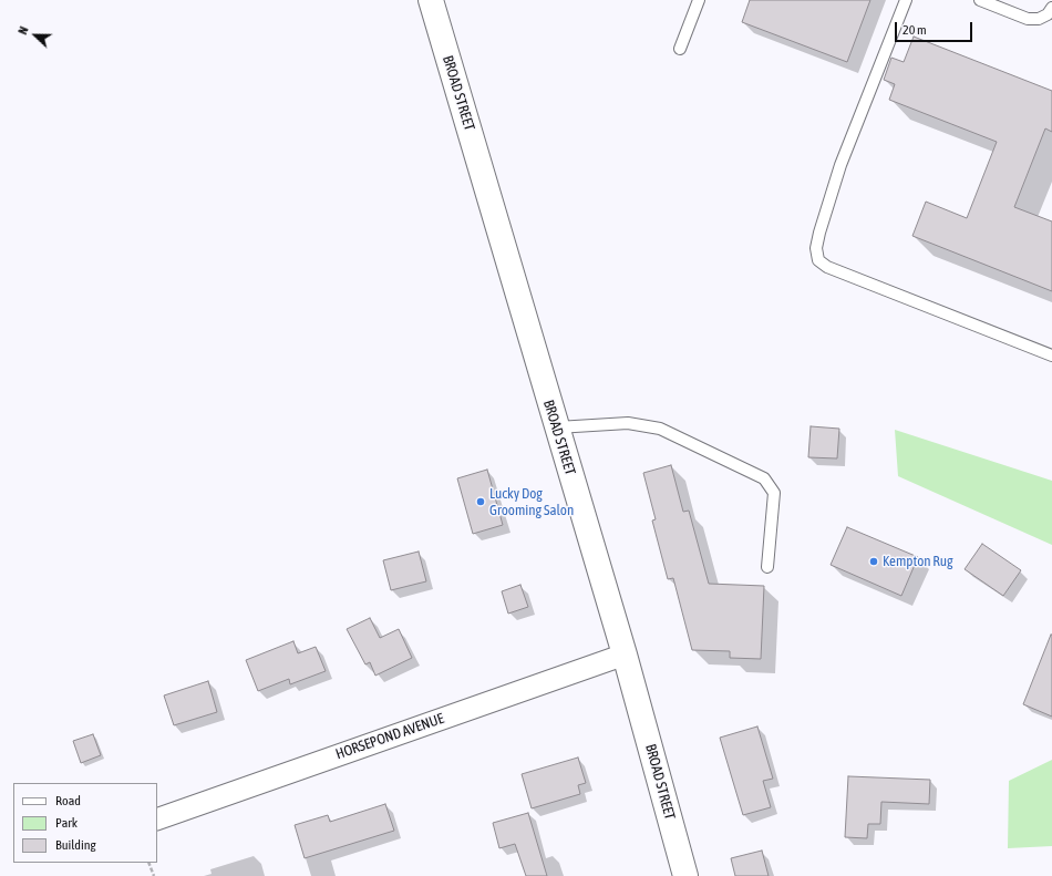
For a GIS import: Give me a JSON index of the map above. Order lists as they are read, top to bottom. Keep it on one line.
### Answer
{"streets":{"main road":["BROAD STREET"],"street":["HORSEPOND AVENUE"]},"crossings":[["BROAD STREET","HORSEPOND AVENUE"]],"places":["Lucky Dog Grooming Salon","Kempton Rug"],"legend":["Road","Park","Building"],"scale_bar":"20 m","north":"left"}
